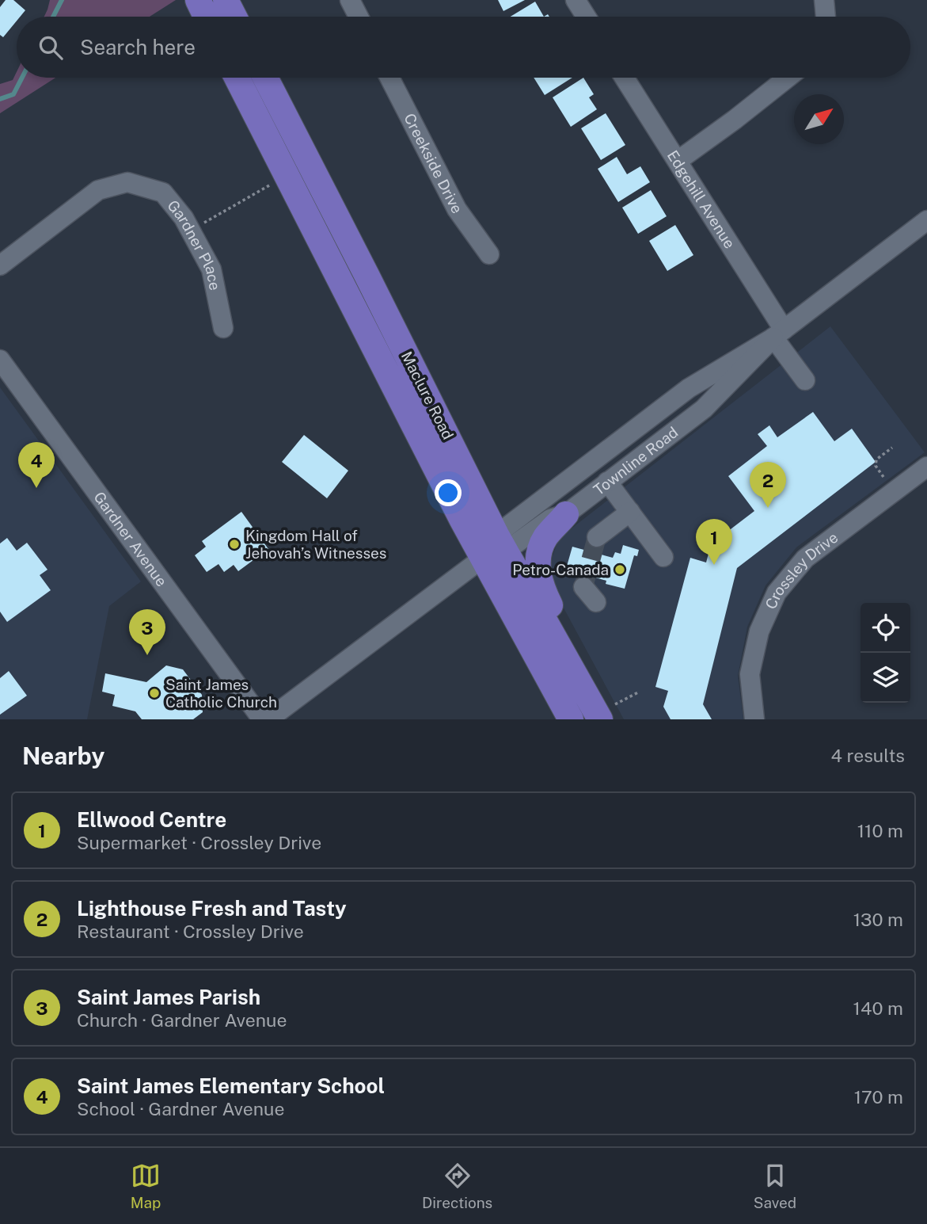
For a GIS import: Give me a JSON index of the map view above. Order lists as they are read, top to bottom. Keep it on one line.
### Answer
{"streets":{"main road":["Maclure Road"],"street":["Creekside Drive","Edgehill Avenue","Gardner Place","Townline Road","Gardner Avenue","Crossley Drive"]},"crossings":[["Edgehill Avenue","Townline Road"],["Maclure Road","Townline Road"]],"places":["Kingdom Hall of Jehovah’s Witnesses","Petro-Canada","Saint James Catholic Church"],"north":"top right","page":{"search":"Search here","pins":["4","2","1","3"],"heading":["Nearby","4 results"],"list":[{"mark":"1","name":"Ellwood Centre","note":"Supermarket · Crossley Drive","value":"110 m"},{"mark":"2","name":"Lighthouse Fresh and Tasty","note":"Restaurant · Crossley Drive","value":"130 m"},{"mark":"3","name":"Saint James Parish","note":"Church · Gardner Avenue","value":"140 m"},{"mark":"4","name":"Saint James Elementary School","note":"School · Gardner Avenue","value":"170 m"}],"nav":["Map","Directions","Saved"]}}
